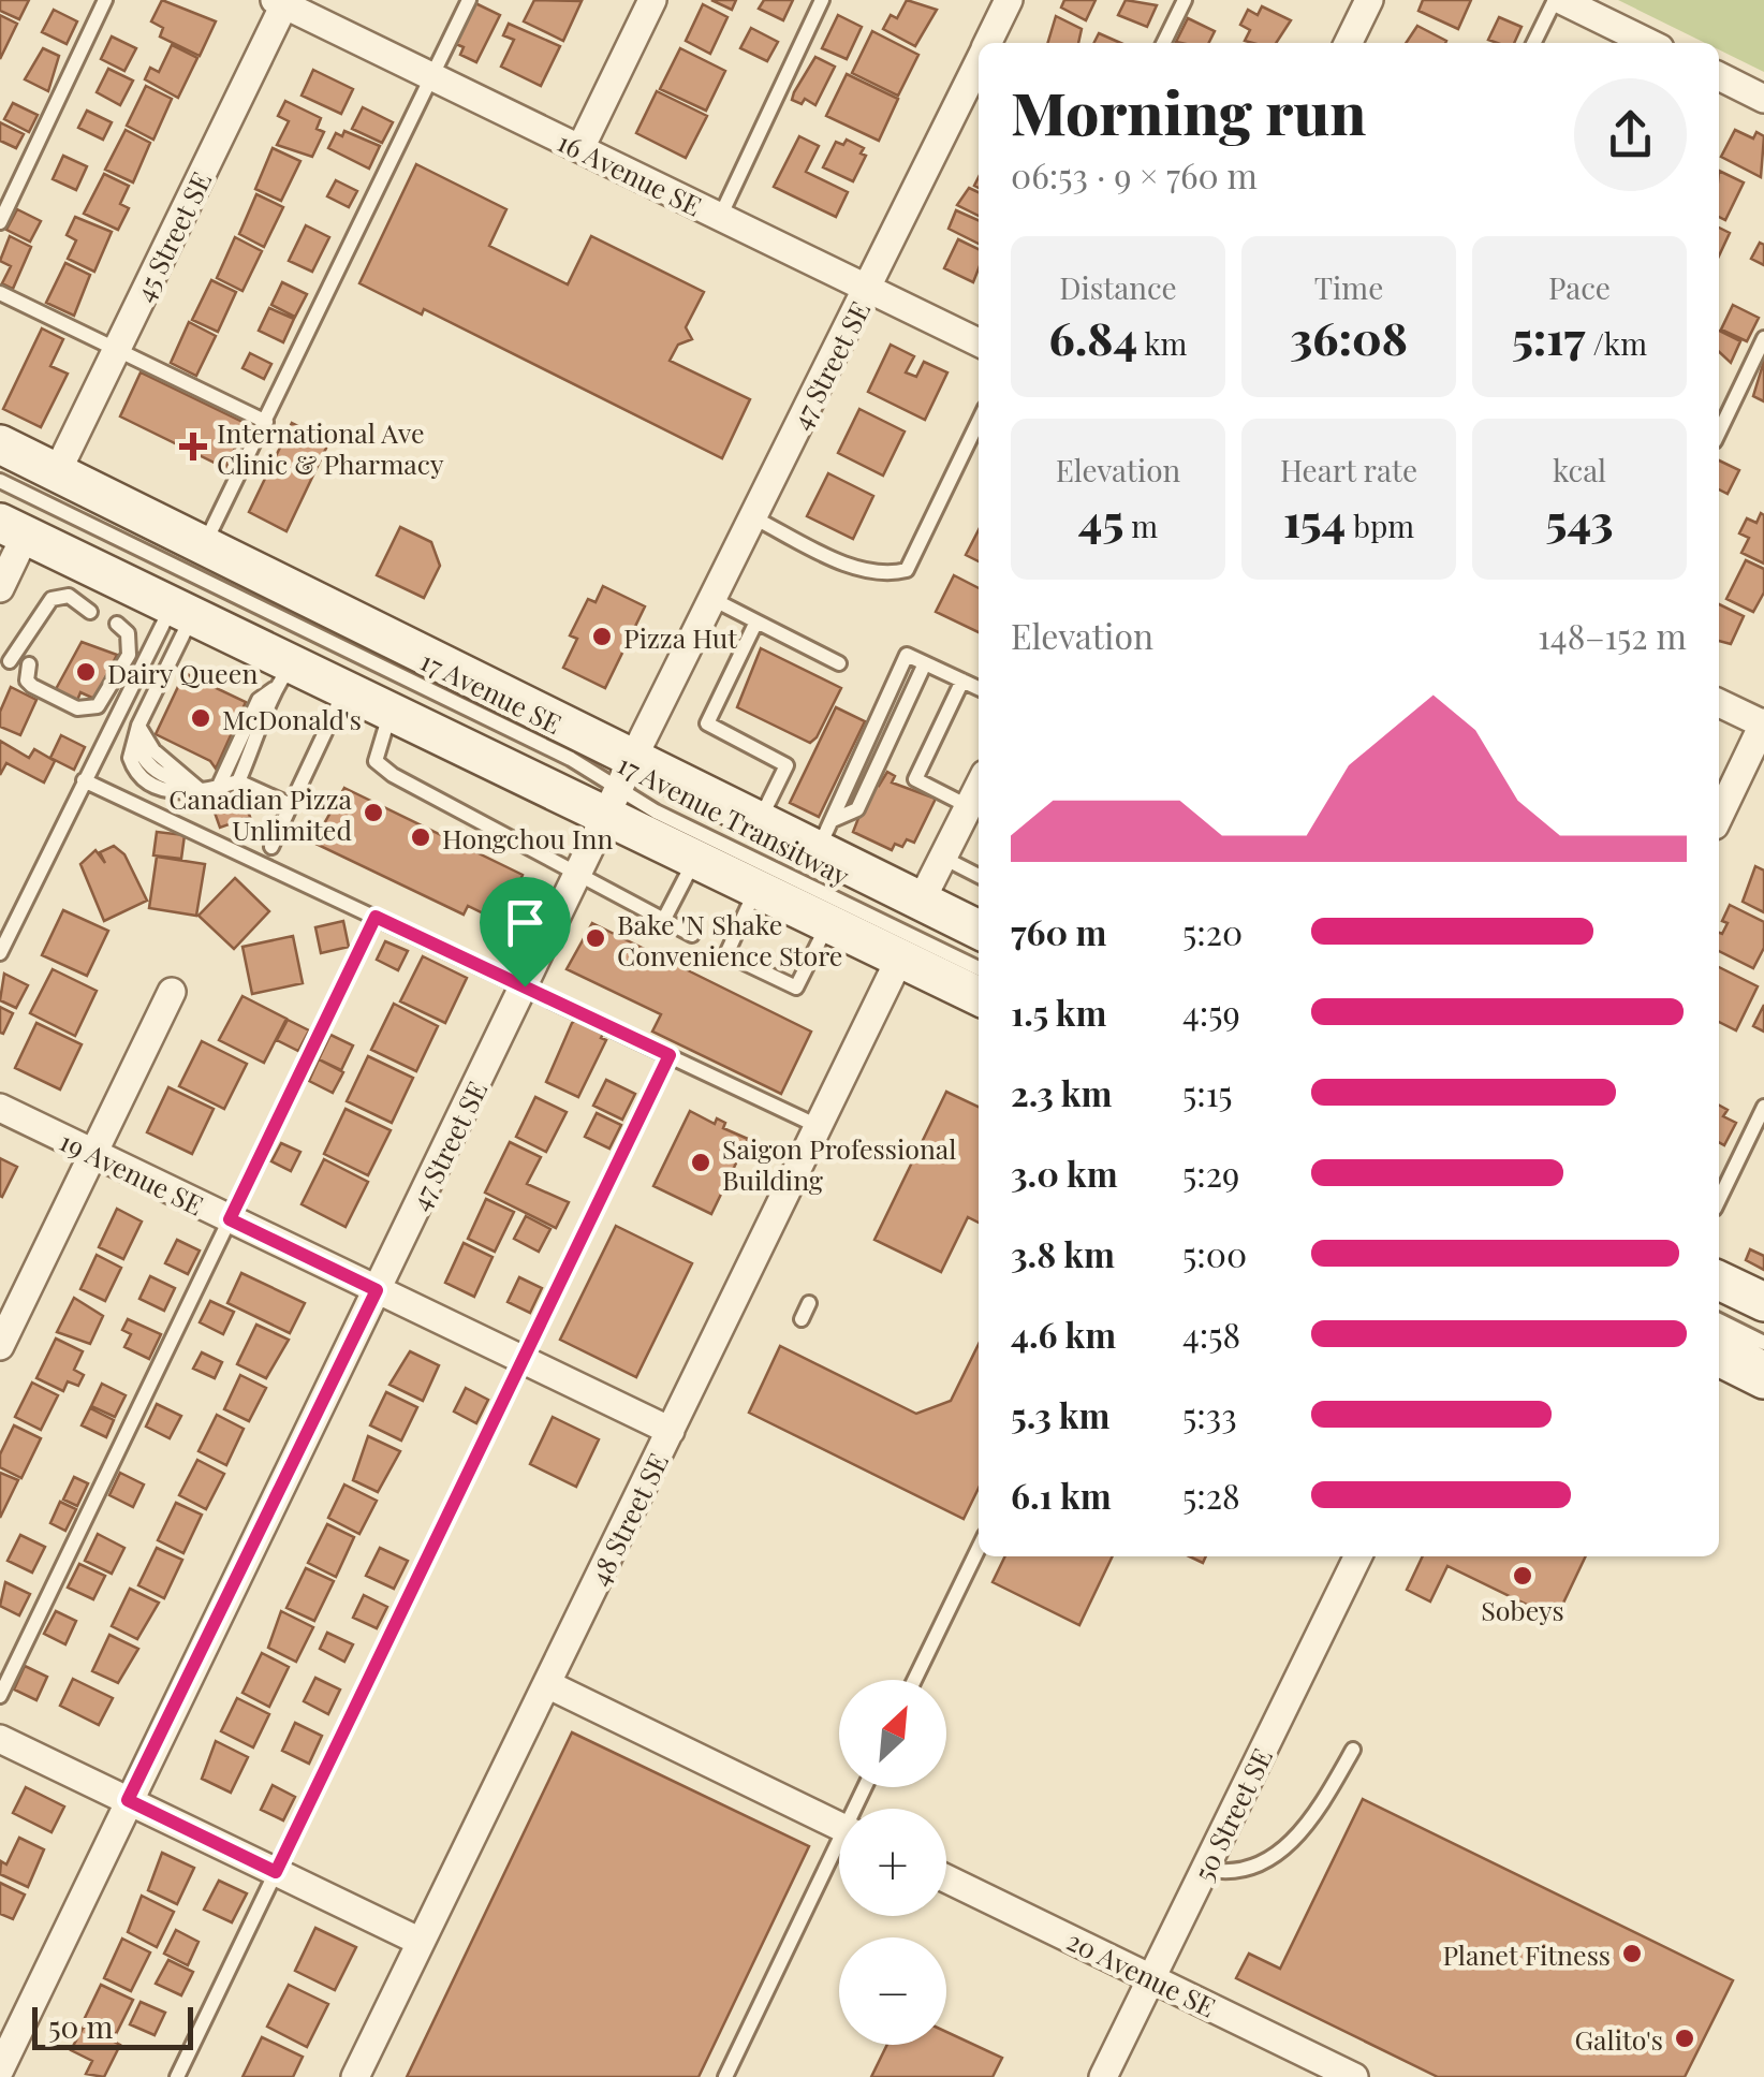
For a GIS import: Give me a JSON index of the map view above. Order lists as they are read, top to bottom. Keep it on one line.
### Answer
{"streets":{"main road":["17 Avenue SE"],"street":["16 Avenue SE","45 Street SE","47 Street SE","19 Avenue SE","48 Street SE","50 Street SE","20 Avenue SE"],"lane":["17 Avenue Transitway"]},"crossings":[["16 Avenue SE","45 Street SE"],["16 Avenue SE","47 Street SE"],["45 Street SE","17 Avenue SE"],["47 Street SE","17 Avenue SE"],["47 Street SE","17 Avenue Transitway"],["47 Street SE","19 Avenue SE"],["17 Avenue SE","17 Avenue Transitway"],["17 Avenue SE","48 Street SE"],["19 Avenue SE","48 Street SE"],["50 Street SE","20 Avenue SE"]],"places":{"health":["International Ave Clinic & Pharmacy"],"other":["Pizza Hut","Dairy Queen","McDonald's","Canadian Pizza Unlimited","Hongchou Inn","Bake 'N Shake Convenience Store","Saigon Professional Building","Sobeys","Planet Fitness","Galito's"]},"scale_bar":"50 m","north":"top right","page":{"heading":["Morning run","06:53 · 9 × 760 m"],"stats":[["Distance","6.84 km"],["Time","36:08"],["Pace","5:17 /km"],["Elevation","45 m"],["Heart rate","154 bpm"],["kcal","543"]],"chart":["Elevation","148–152 m"],"list":[{"name":"760 m","note":"5:20"},{"name":"1.5 km","note":"4:59"},{"name":"2.3 km","note":"5:15"},{"name":"3.0 km","note":"5:29"},{"name":"3.8 km","note":"5:00"},{"name":"4.6 km","note":"4:58"},{"name":"5.3 km","note":"5:33"},{"name":"6.1 km","note":"5:28"}],"map_buttons":["+","−"],"scale":"50 m"}}
